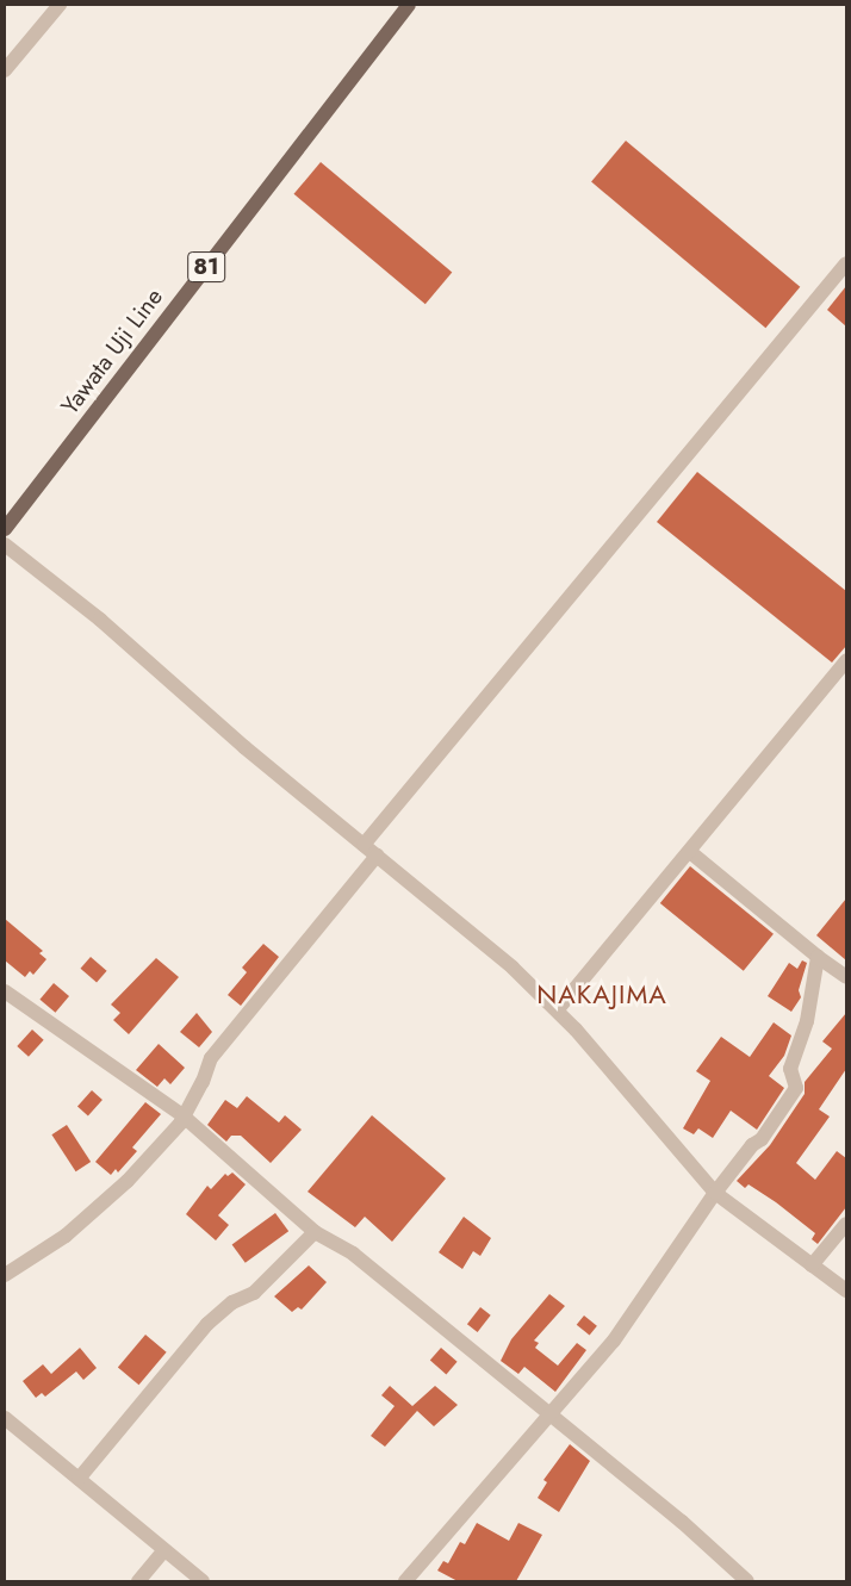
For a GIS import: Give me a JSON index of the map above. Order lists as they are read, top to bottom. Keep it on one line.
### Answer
{"streets":{"main road":["81","Yawata Uji Line"]},"districts":["NAKAJIMA"]}
